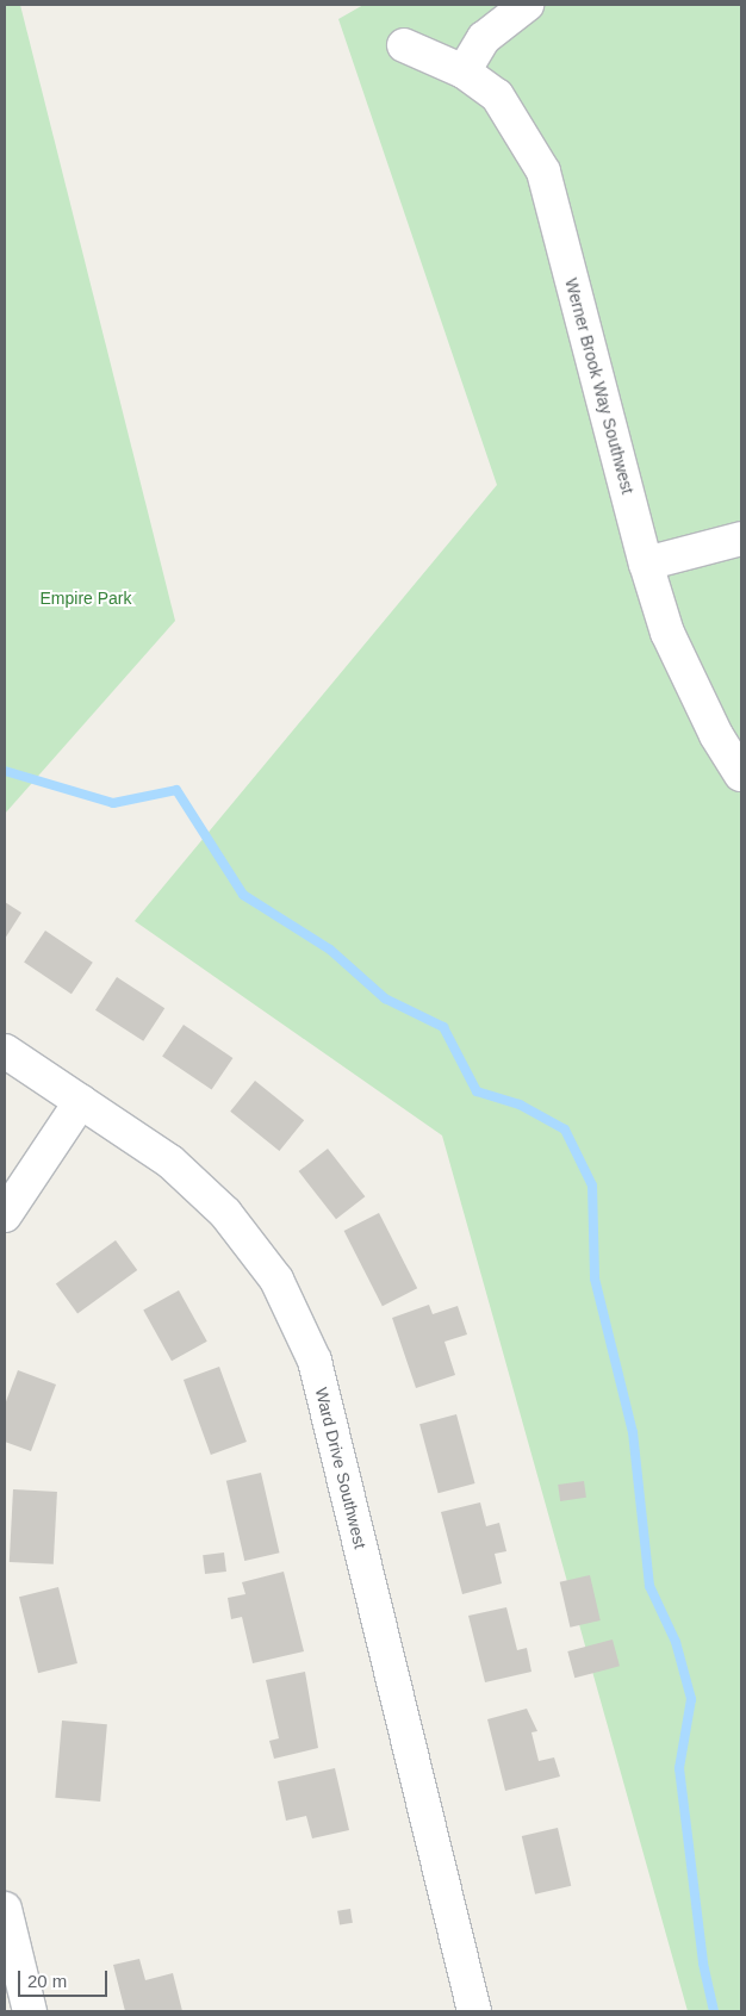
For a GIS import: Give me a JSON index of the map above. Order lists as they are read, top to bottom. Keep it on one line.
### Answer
{"streets":{"street":["Werner Brook Way Southwest","Ward Drive Southwest"]},"parks":["Empire Park"],"scale_bar":"20 m"}
